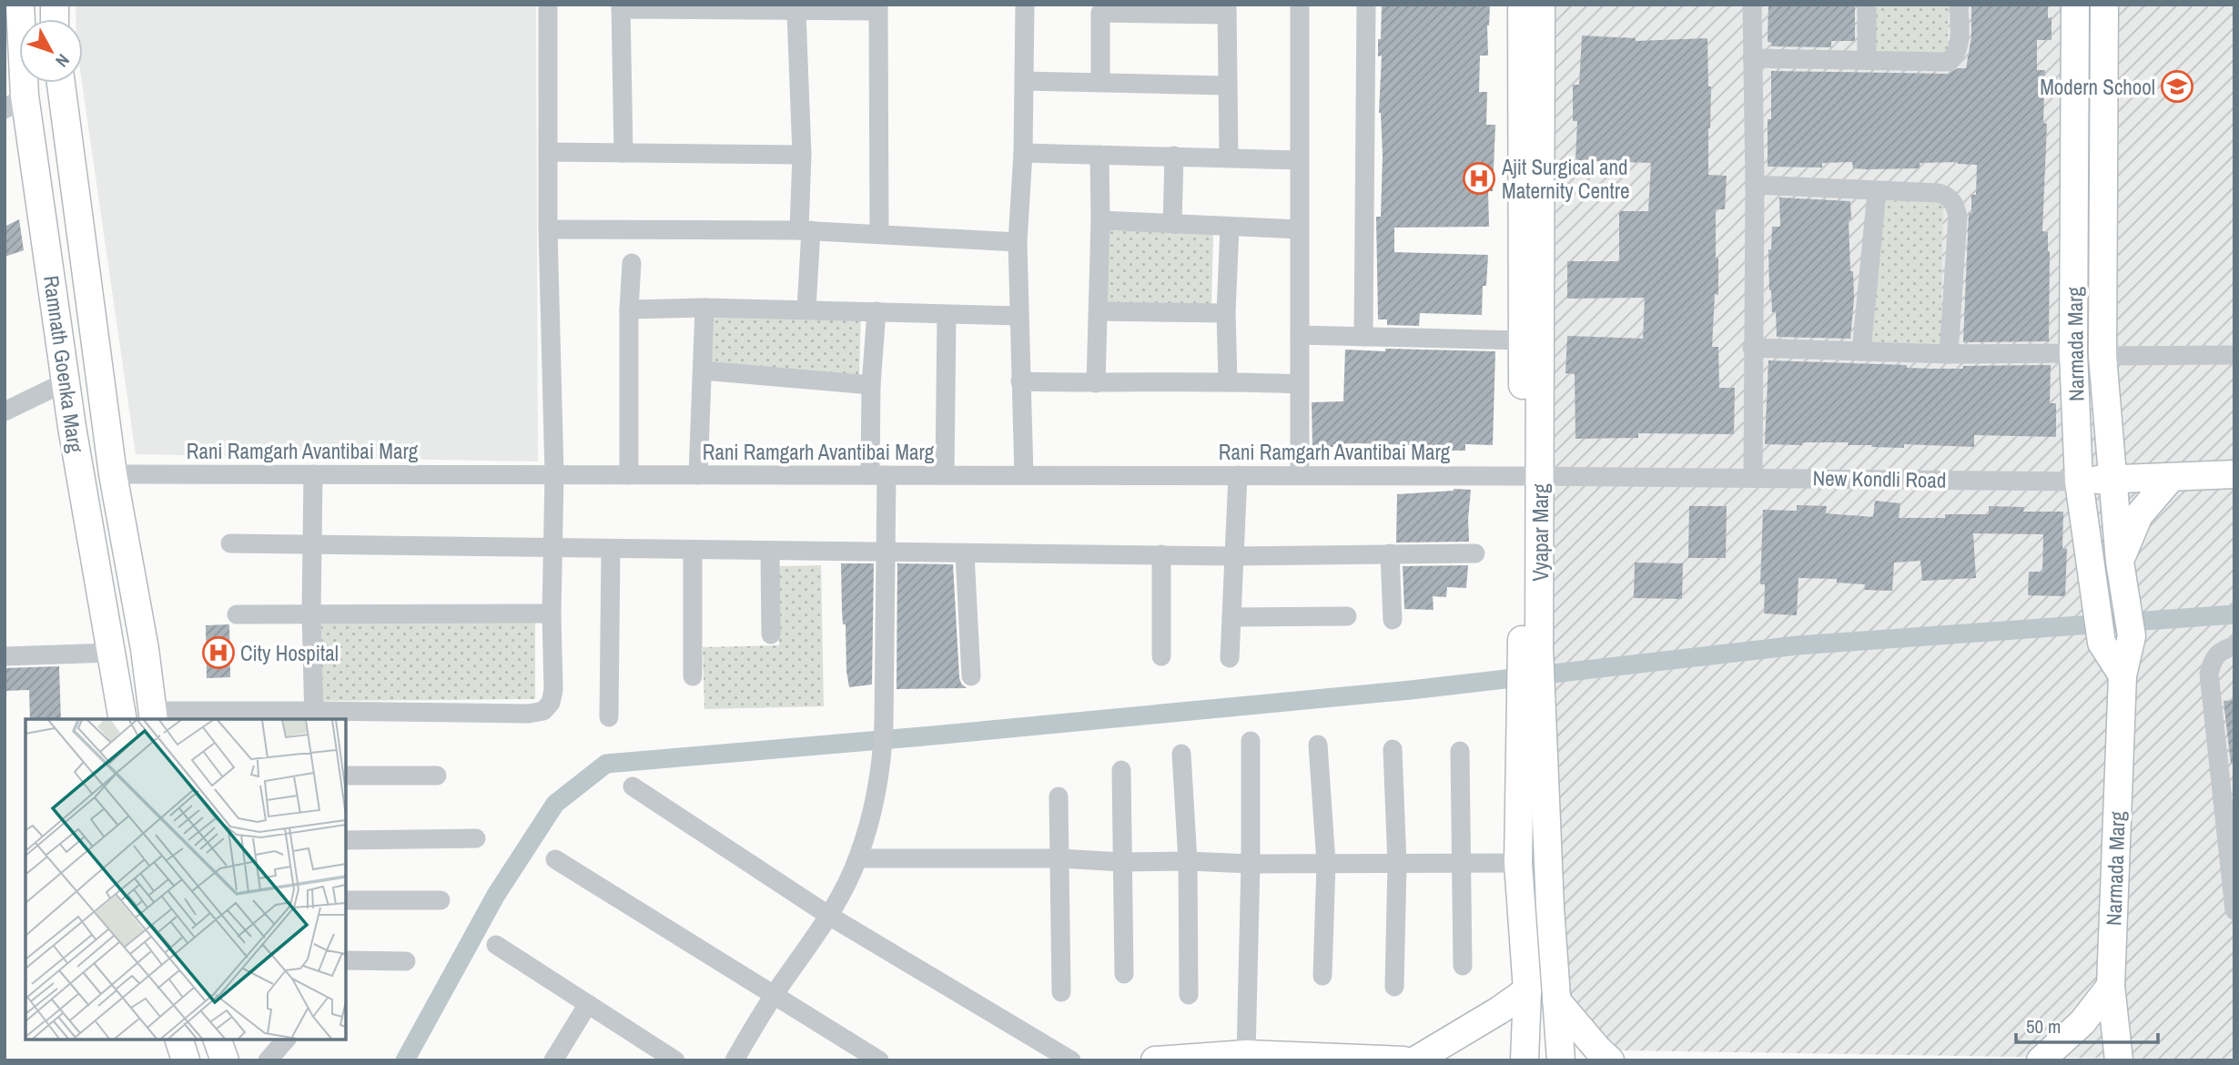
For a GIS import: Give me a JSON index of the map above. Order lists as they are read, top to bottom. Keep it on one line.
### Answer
{"streets":{"street":["Narmada Marg","Ramnath Goenka Marg","Rani Ramgarh Avantibai Marg","New Kondli Road","Vyapar Marg"]},"crossings":[["Narmada Marg","New Kondli Road"],["Ramnath Goenka Marg","Rani Ramgarh Avantibai Marg"],["Rani Ramgarh Avantibai Marg","New Kondli Road"],["Rani Ramgarh Avantibai Marg","Vyapar Marg"],["New Kondli Road","Vyapar Marg"]],"places":{"school or university":["Modern School"],"hospital":["Ajit Surgical and Maternity Centre","City Hospital"]},"scale_bar":"50 m","north":"bottom right"}
